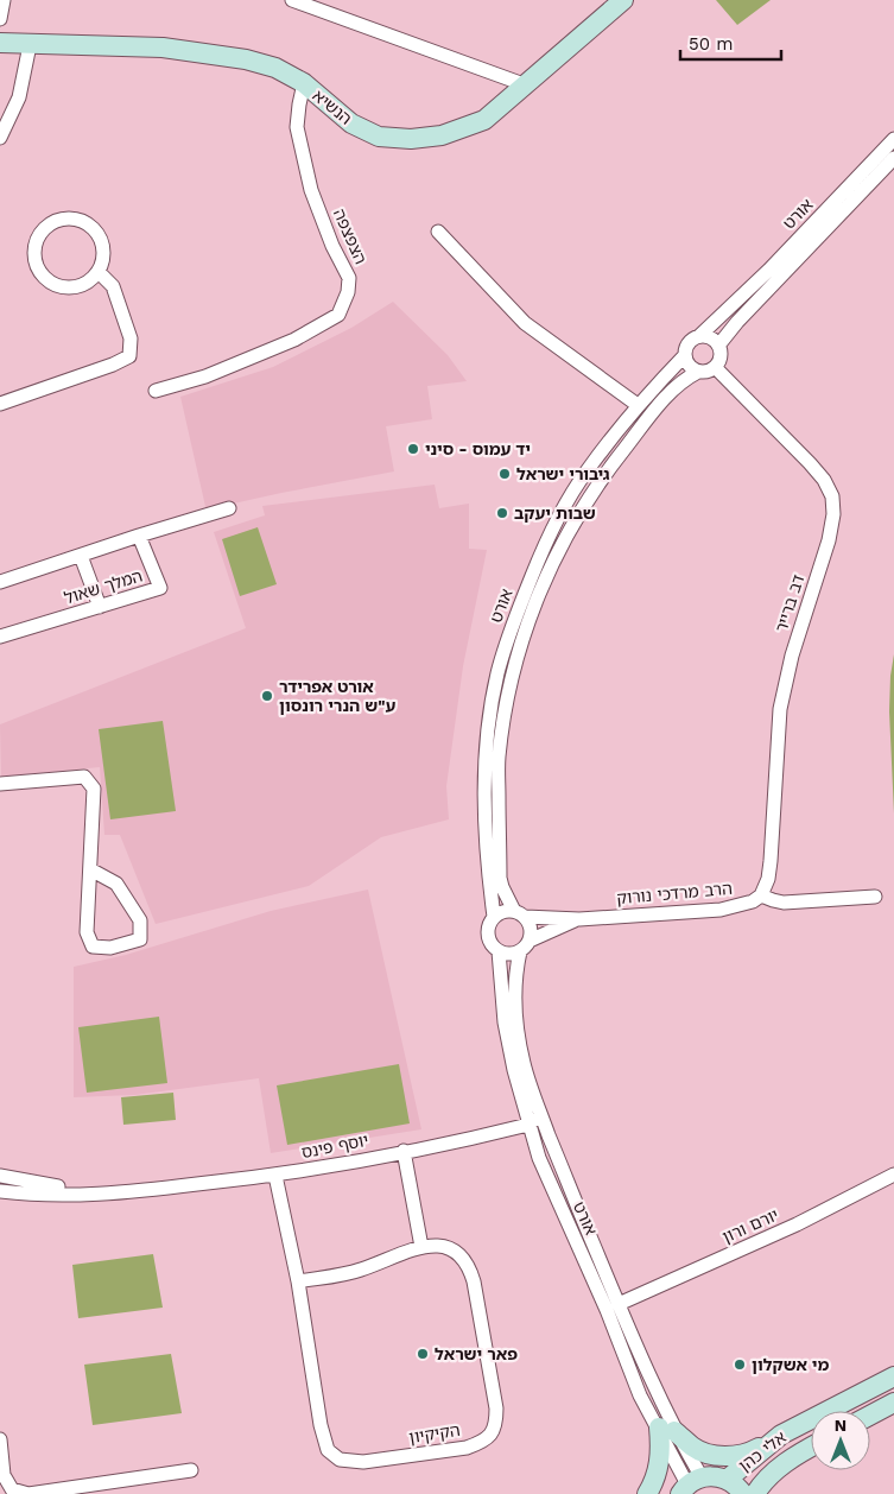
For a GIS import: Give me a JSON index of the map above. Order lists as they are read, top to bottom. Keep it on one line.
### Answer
{"streets":{"street":["הנשיא","אורט","הצפצפה","המלך שאול","דב ברייר","הרב מרדכי נורוק","יוסף פינס","יורם ורון","הקיקיון","אלי כהן"]},"crossings":[["הנשיא","הצפצפה"],["אורט","דב ברייר"],["אורט","הרב מרדכי נורוק"],["אורט","יוסף פינס"],["אורט","יורם ורון"],["דב ברייר","הרב מרדכי נורוק"],["יוסף פינס","הקיקיון"]],"places":["יד עמוס - סיני","גיבורי ישראל","שבות יעקב","אורט אפרידר ע\"ש הנרי רונסון","פאר ישראל","מי אשקלון"],"scale_bar":"50 m","north":"top"}
